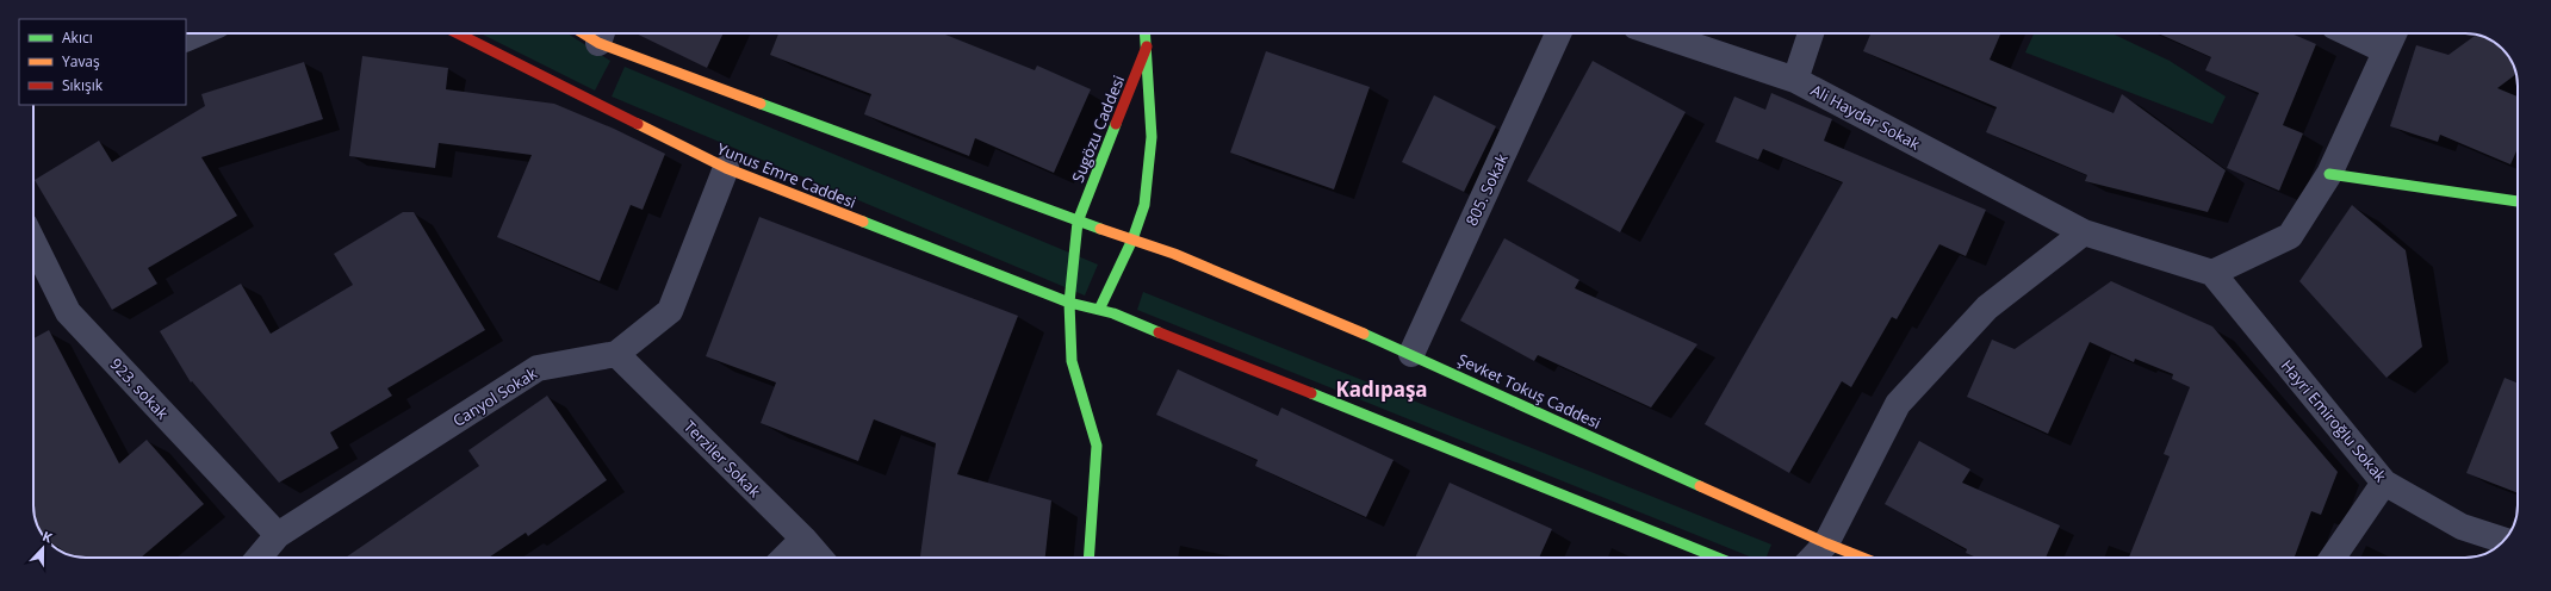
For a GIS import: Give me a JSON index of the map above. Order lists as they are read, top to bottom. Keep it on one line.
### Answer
{"streets":{"main road":["Sugözu Caddesi","Yunus Emre Caddesi","Şevket Tokuş Caddesi"],"street":["Ali Haydar Sokak","805. Sokak","923. sokak","Canyol Sokak","Hayri Emiroğlu Sokak","Terziler Sokak"]},"crossings":[["Ali Haydar Sokak","Hayri Emiroğlu Sokak"],["Sugözu Caddesi","Yunus Emre Caddesi"],["Yunus Emre Caddesi","Canyol Sokak"],["805. Sokak","Şevket Tokuş Caddesi"],["923. sokak","Canyol Sokak"],["Canyol Sokak","Terziler Sokak"]],"districts":["Kadıpaşa"],"legend":["Akıcı","Yavaş","Sıkışık"],"north":"top"}
